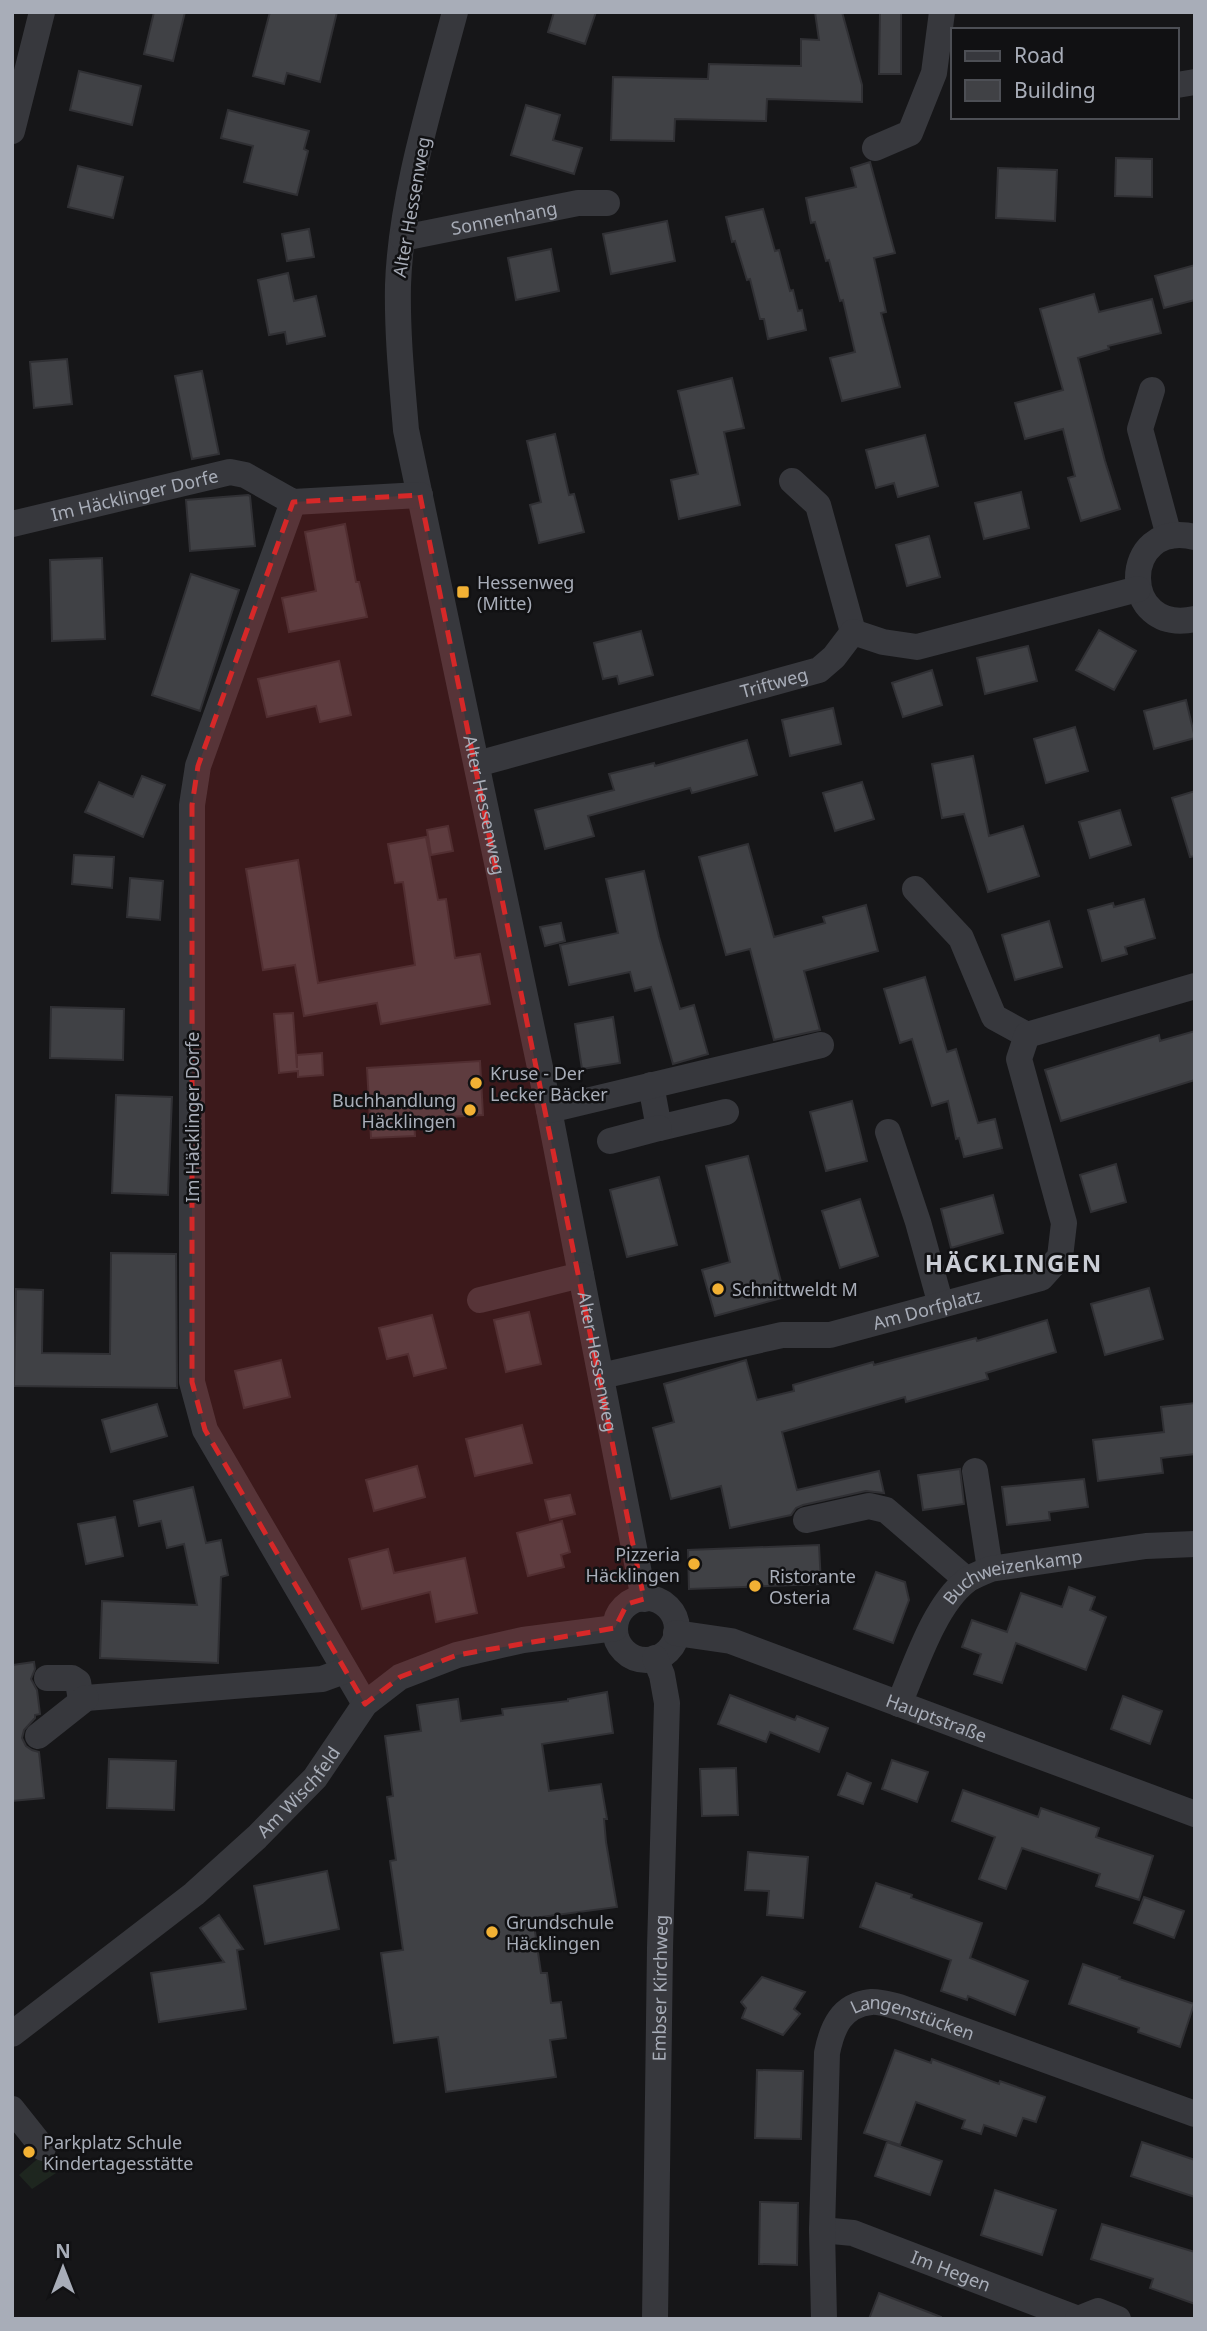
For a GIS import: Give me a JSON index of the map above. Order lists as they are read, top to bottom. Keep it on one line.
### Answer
{"streets":{"street":["Alter Hessenweg","Sonnenhang","Im Häcklinger Dorfe","Triftweg","Am Dorfplatz","Buchweizenkamp","Hauptstraße","Am Wischfeld","Embser Kirchweg","Langenstücken","Im Hegen"]},"crossings":[["Alter Hessenweg","Sonnenhang"],["Alter Hessenweg","Triftweg"],["Alter Hessenweg","Am Dorfplatz"],["Alter Hessenweg","Hauptstraße"],["Alter Hessenweg","Am Wischfeld"],["Alter Hessenweg","Embser Kirchweg"],["Im Häcklinger Dorfe","Am Wischfeld"],["Buchweizenkamp","Hauptstraße"],["Hauptstraße","Am Wischfeld"],["Hauptstraße","Embser Kirchweg"],["Am Wischfeld","Embser Kirchweg"],["Langenstücken","Im Hegen"]],"districts":["HÄCKLINGEN"],"places":{"transit":["Hessenweg (Mitte)"],"other":["Kruse - Der Lecker Bäcker","Buchhandlung Häcklingen","Schnittweldt M","Pizzeria Häcklingen","Ristorante Osteria","Grundschule Häcklingen","Parkplatz Schule Kindertagesstätte"]},"legend":["Road","Building"],"north":"top"}
